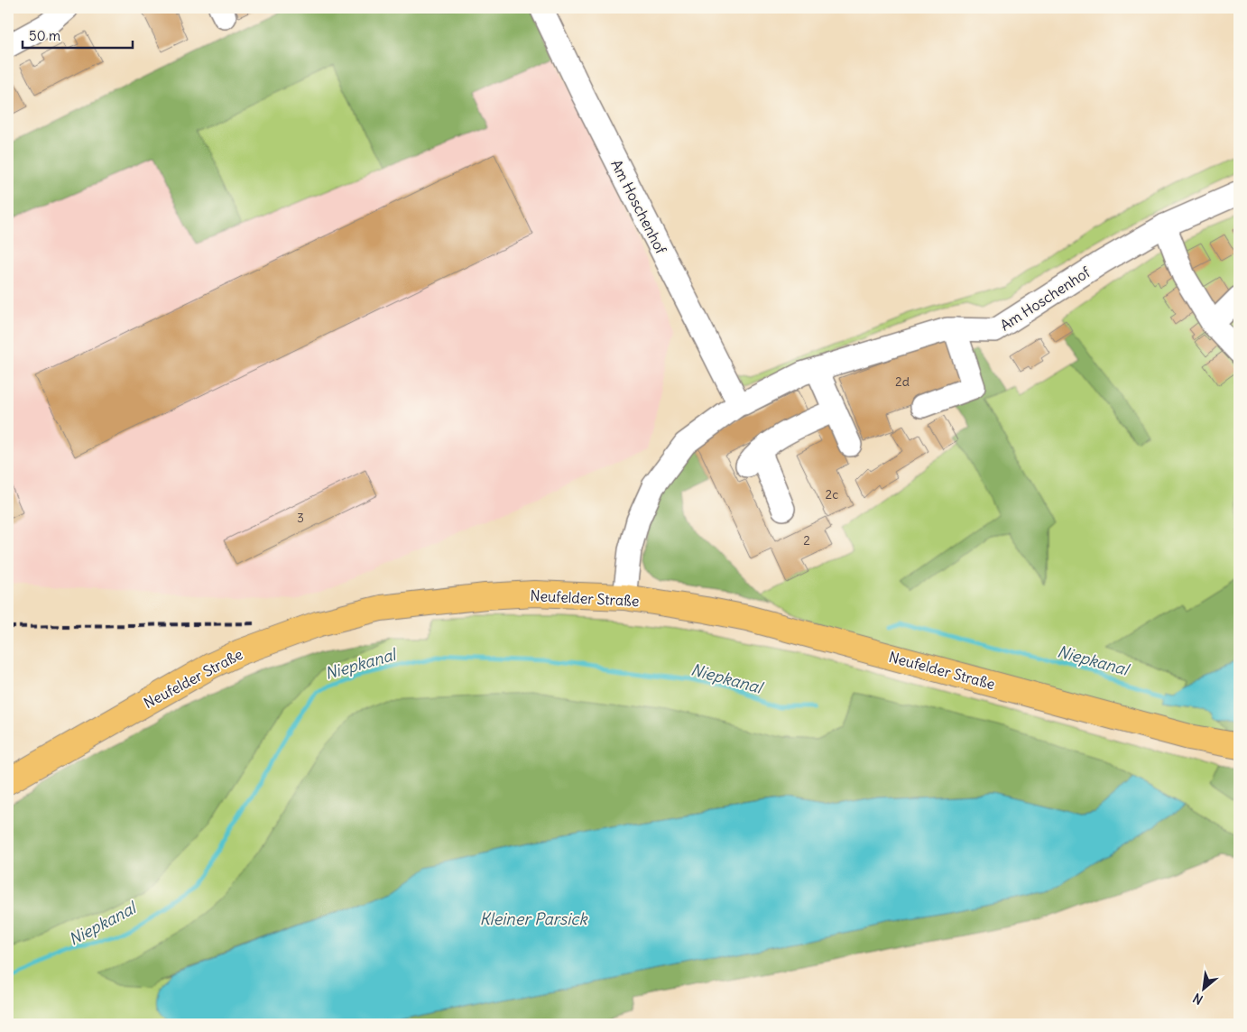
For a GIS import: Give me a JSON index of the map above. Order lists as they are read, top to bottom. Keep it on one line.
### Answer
{"streets":{"main road":["Neufelder Straße"],"street":["Am Hoschenhof"]},"crossings":[["Am Hoschenhof","Neufelder Straße"]],"water":["Niepkanal","Kleiner Parsick"],"house_numbers":["2d","2c","3","2"],"scale_bar":"50 m","north":"bottom left"}
